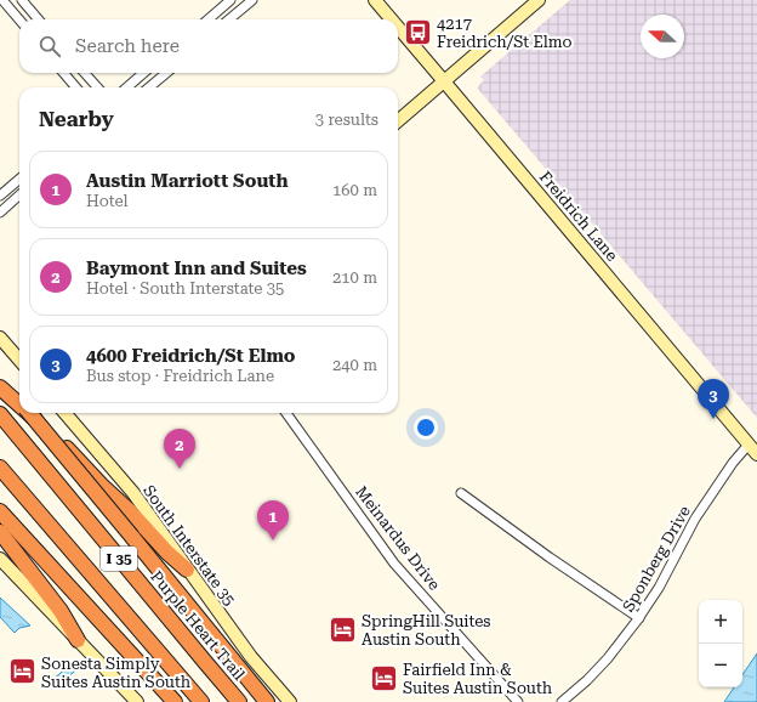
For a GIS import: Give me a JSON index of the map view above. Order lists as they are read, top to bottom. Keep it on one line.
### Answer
{"streets":{"highway":["I 35","Purple Heart Trail"],"street":["Freidrich Lane","Meinardus Drive","South Interstate 35","Sponberg Drive"]},"crossings":[["Freidrich Lane","Sponberg Drive"]],"places":{"bus stop":["4217 Freidrich/St Elmo"],"hotel":["SpringHill Suites Austin South","Sonesta Simply Suites Austin South","Fairfield Inn & Suites Austin South"]},"north":"left","page":{"search":"Search here","heading":["Nearby","3 results"],"list":[{"mark":"1","name":"Austin Marriott South","note":"Hotel","value":"160 m"},{"mark":"2","name":"Baymont Inn and Suites","note":"Hotel · South Interstate 35","value":"210 m"},{"mark":"3","name":"4600 Freidrich/St Elmo","note":"Bus stop · Freidrich Lane","value":"240 m"}],"pins":["3","2","1"],"map_buttons":["+","−"]}}
